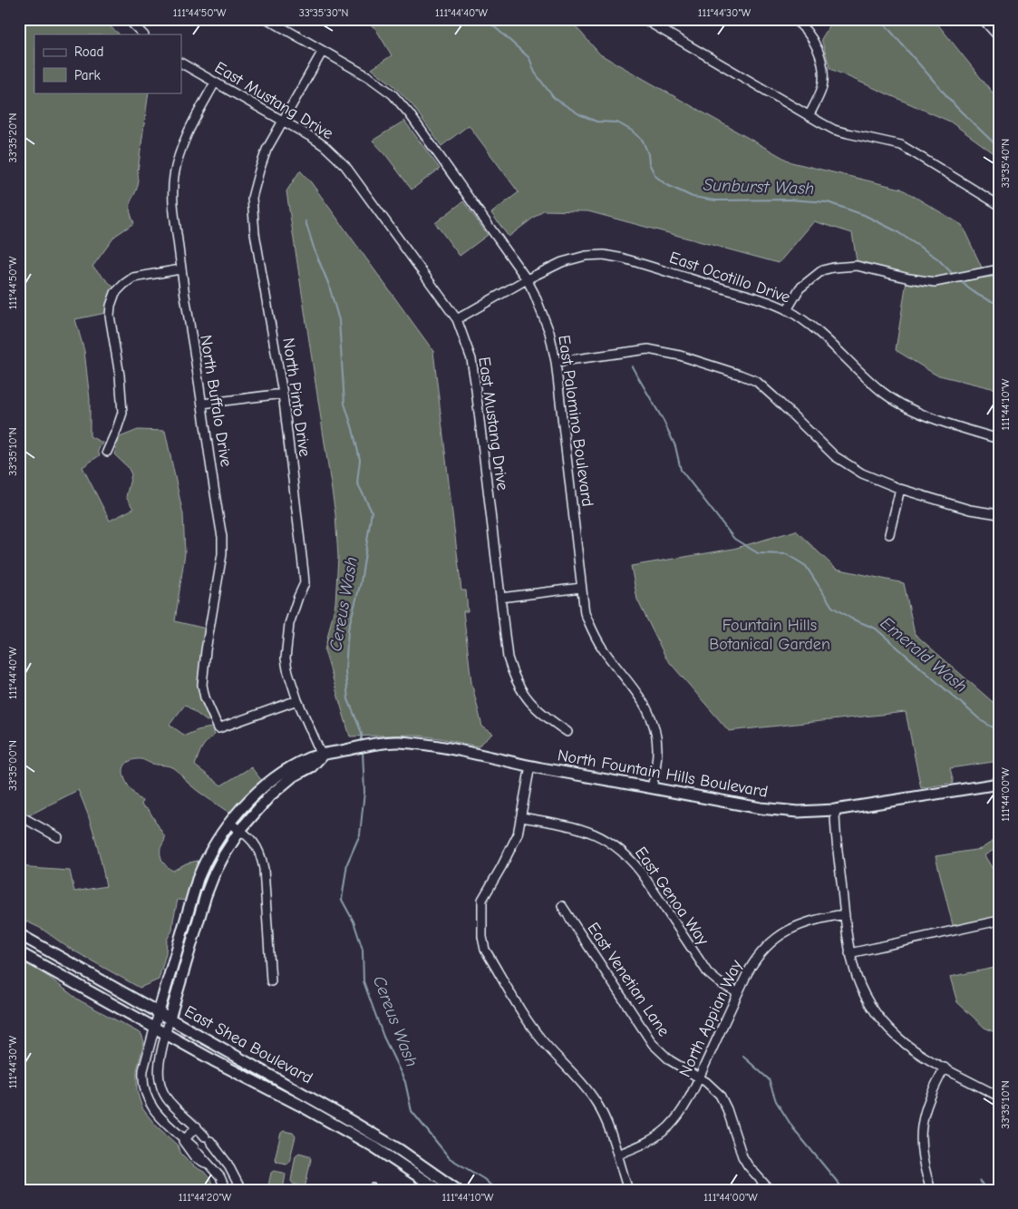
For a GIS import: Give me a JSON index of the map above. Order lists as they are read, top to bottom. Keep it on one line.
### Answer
{"streets":{"main road":["North Fountain Hills Boulevard","East Shea Boulevard"],"street":["East Mustang Drive","East Ocotillo Drive","North Pinto Drive","North Buffalo Drive","East Palomino Boulevard","East Genoa Way","East Venetian Lane","North Appian Way"]},"crossings":[["East Mustang Drive","East Ocotillo Drive"],["East Mustang Drive","North Pinto Drive"],["East Mustang Drive","North Buffalo Drive"],["East Ocotillo Drive","East Palomino Boulevard"],["North Pinto Drive","North Buffalo Drive"],["North Pinto Drive","East Palomino Boulevard"],["North Pinto Drive","North Fountain Hills Boulevard"],["East Palomino Boulevard","North Fountain Hills Boulevard"],["North Fountain Hills Boulevard","East Shea Boulevard"],["East Genoa Way","North Appian Way"],["East Venetian Lane","North Appian Way"]],"water":["Sunburst Wash","Cereus Wash","Emerald Wash"],"parks":["Fountain Hills Botanical Garden"],"legend":["Road","Park"],"coordinates":["111°44'50\"W","33°35'30\"N","111°44'40\"W","111°44'30\"W","33°35'20\"N","33°35'40\"N","111°44'10\"W","33°35'10\"N","33°35'00\"N","111°44'00\"W","111°44'20\"W"]}
